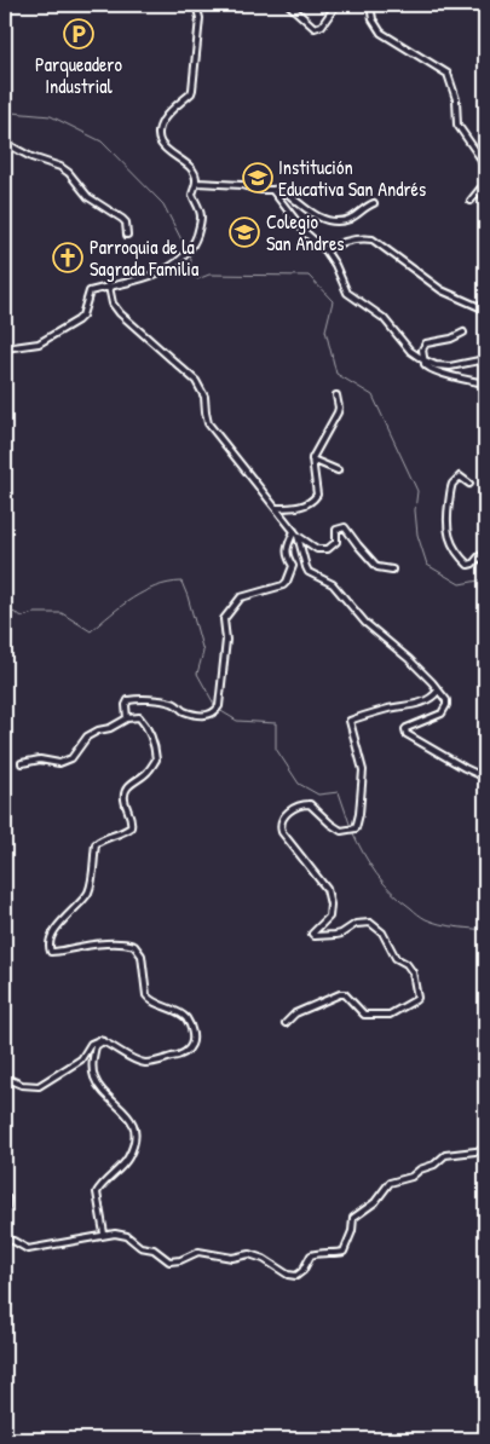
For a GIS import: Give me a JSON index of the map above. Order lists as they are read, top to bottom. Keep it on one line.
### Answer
{"places":{"parking":["Parqueadero Industrial"],"school or university":["Institución Educativa San Andrés","Colegio San Andres"],"church":["Parroquia de la Sagrada Familia"]}}
